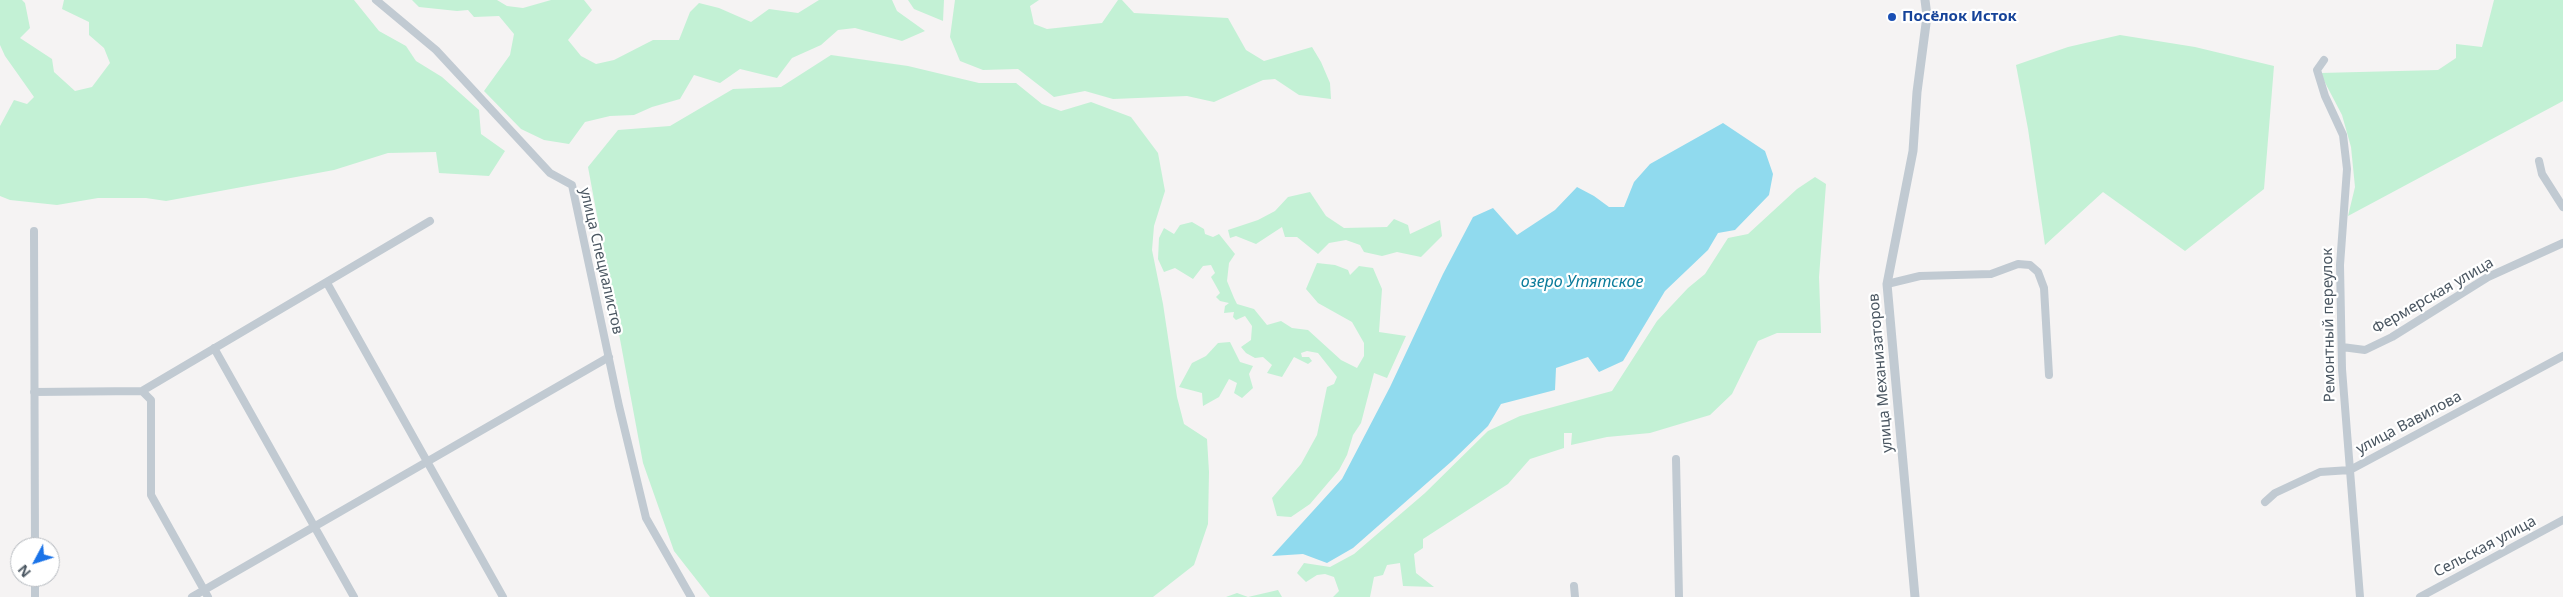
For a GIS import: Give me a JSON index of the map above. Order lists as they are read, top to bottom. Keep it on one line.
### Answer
{"streets":{"street":["улица Специалистов","Фермерская улица","Ремонтный переулок","улица Механизаторов","улица Вавилова","Сельская улица"]},"crossings":[["Фермерская улица","Ремонтный переулок"],["Ремонтный переулок","улица Вавилова"]],"water":["озеро Утятское"],"places":["Посёлок Исток"],"north":"bottom left"}
